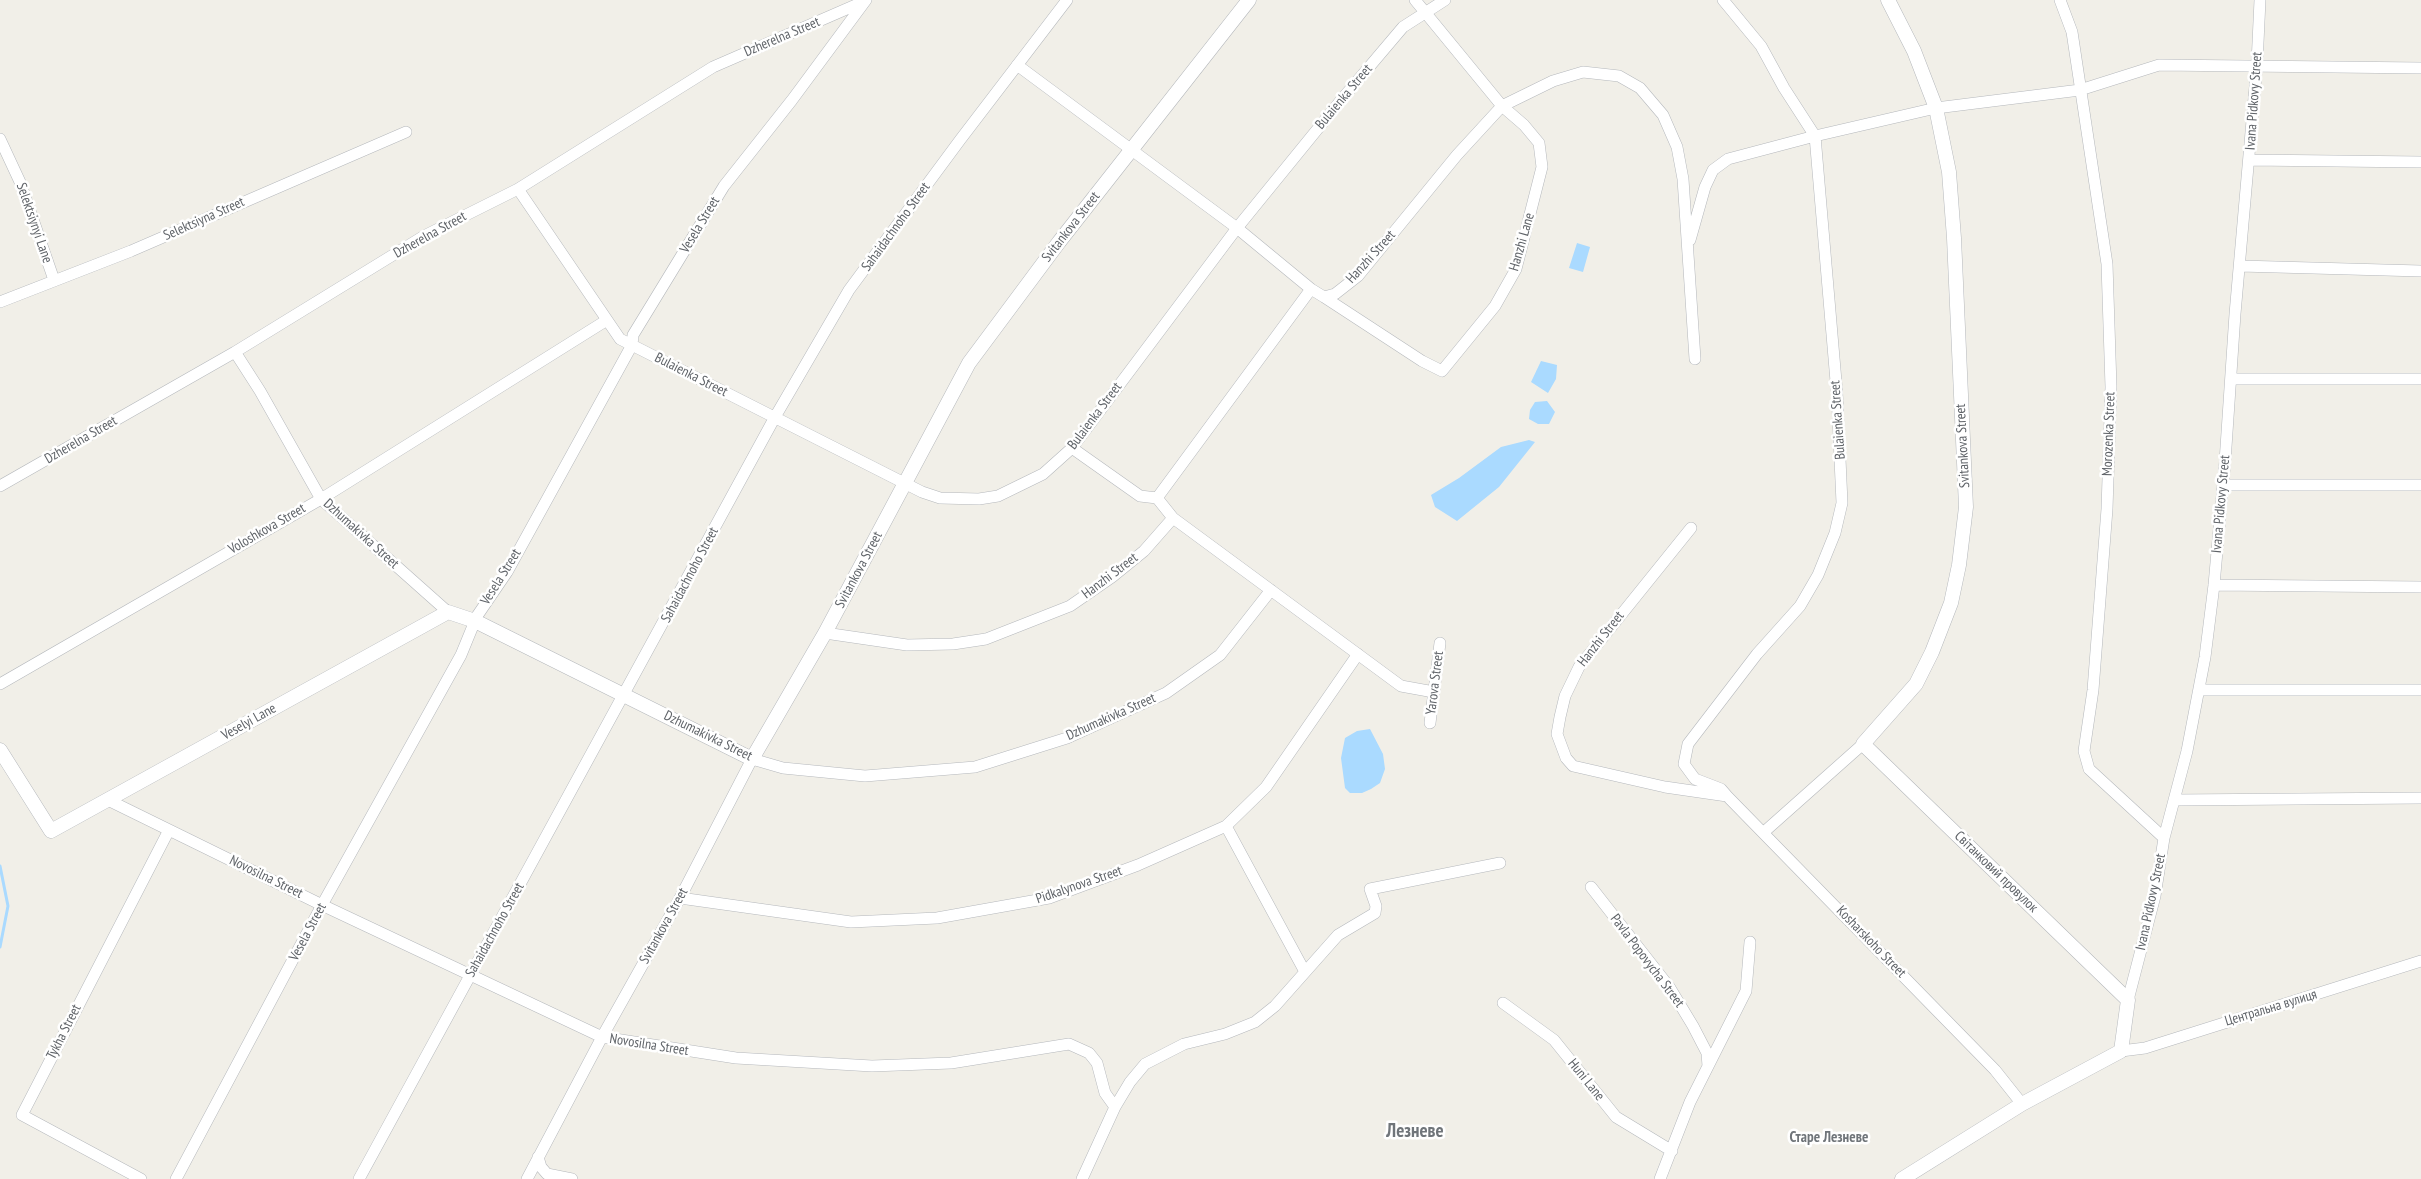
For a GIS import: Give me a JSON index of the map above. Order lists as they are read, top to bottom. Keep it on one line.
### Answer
{"streets":{"street":["Dzherelna Street","Bulaienka Street","Ivana Pidkovy Street","Selektsiyna Street","Selektsiynyi Lane","Vesela Street","Sahaidachnoho Street","Svitankova Street","Hanzhi Lane","Hanzhi Street","Morozenka Street","Voloshkova Street","Dzhumakivka Street","Yarova Street","Veselyi Lane","Світанковий провулок","Novosilna Street","Pidkalynova Street","Kosharskoho Street","Pavla Popovycha Street","Центральна вулиця","Tykha Street","Huni Lane"]},"crossings":[["Dzherelna Street","Bulaienka Street"],["Dzherelna Street","Vesela Street"],["Dzherelna Street","Dzhumakivka Street"],["Bulaienka Street","Vesela Street"],["Bulaienka Street","Sahaidachnoho Street"],["Bulaienka Street","Svitankova Street"],["Bulaienka Street","Hanzhi Lane"],["Bulaienka Street","Hanzhi Street"],["Bulaienka Street","Voloshkova Street"],["Bulaienka Street","Kosharskoho Street"],["Ivana Pidkovy Street","Morozenka Street"],["Ivana Pidkovy Street","Світанковий провулок"],["Selektsiyna Street","Selektsiynyi Lane"],["Vesela Street","Dzhumakivka Street"],["Vesela Street","Novosilna Street"],["Sahaidachnoho Street","Dzhumakivka Street"],["Sahaidachnoho Street","Novosilna Street"],["Svitankova Street","Hanzhi Street"],["Svitankova Street","Dzhumakivka Street"],["Svitankova Street","Світанковий провулок"],["Svitankova Street","Novosilna Street"],["Svitankova Street","Pidkalynova Street"],["Svitankova Street","Kosharskoho Street"],["Hanzhi Lane","Hanzhi Street"],["Hanzhi Street","Kosharskoho Street"],["Voloshkova Street","Dzhumakivka Street"],["Dzhumakivka Street","Veselyi Lane"],["Veselyi Lane","Novosilna Street"],["Novosilna Street","Tykha Street"]],"districts":["Лезневе","Старе Лезневе"]}
